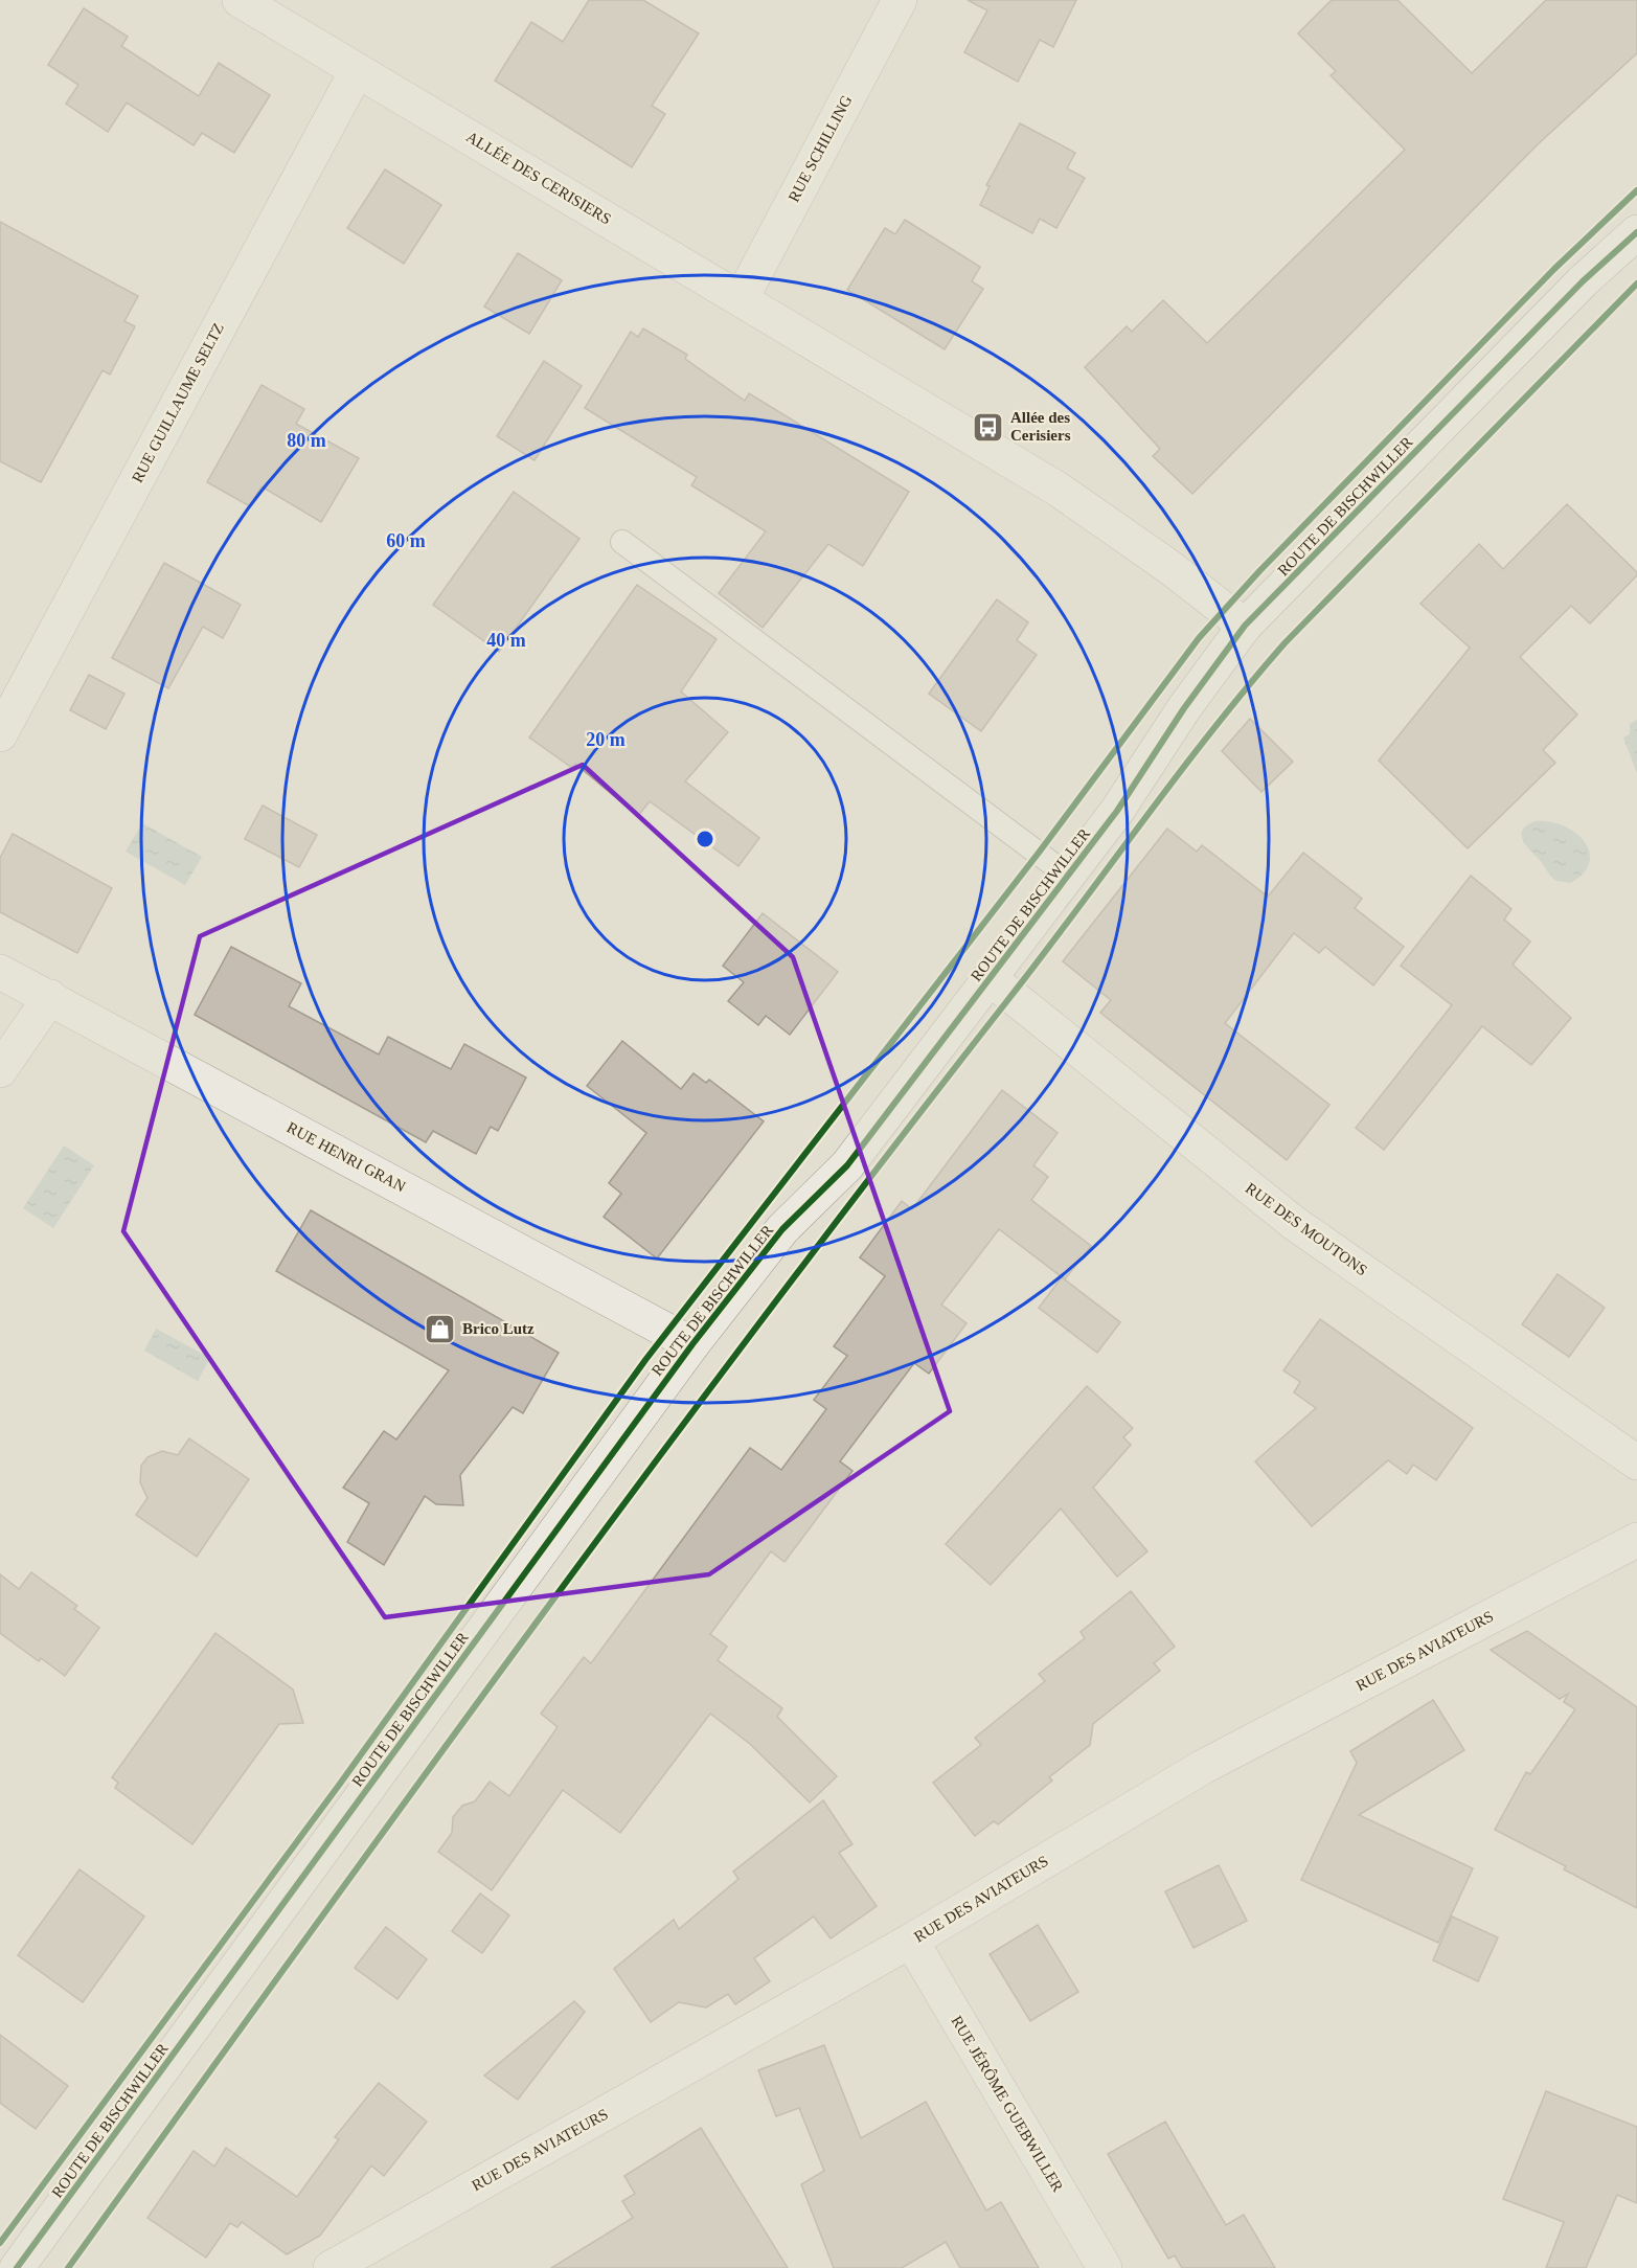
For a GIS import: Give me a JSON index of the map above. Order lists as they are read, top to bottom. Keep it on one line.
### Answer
{"streets":{"street":["RUE SCHILLING","ALLÉE DES CERISIERS","RUE GUILLAUME SELTZ","ROUTE DE BISCHWILLER","RUE HENRI GRAN","RUE DES MOUTONS","RUE DES AVIATEURS","RUE JÉRÔME GUEBWILLER"]},"crossings":[["RUE SCHILLING","ALLÉE DES CERISIERS"],["ALLÉE DES CERISIERS","RUE GUILLAUME SELTZ"],["ALLÉE DES CERISIERS","ROUTE DE BISCHWILLER"],["ROUTE DE BISCHWILLER","RUE HENRI GRAN"],["ROUTE DE BISCHWILLER","RUE DES MOUTONS"],["RUE DES AVIATEURS","RUE JÉRÔME GUEBWILLER"]],"places":{"bus stop":["Allée des Cerisiers"],"shop":["Brico Lutz"]},"rings":["80 m","60 m","40 m","20 m"]}
